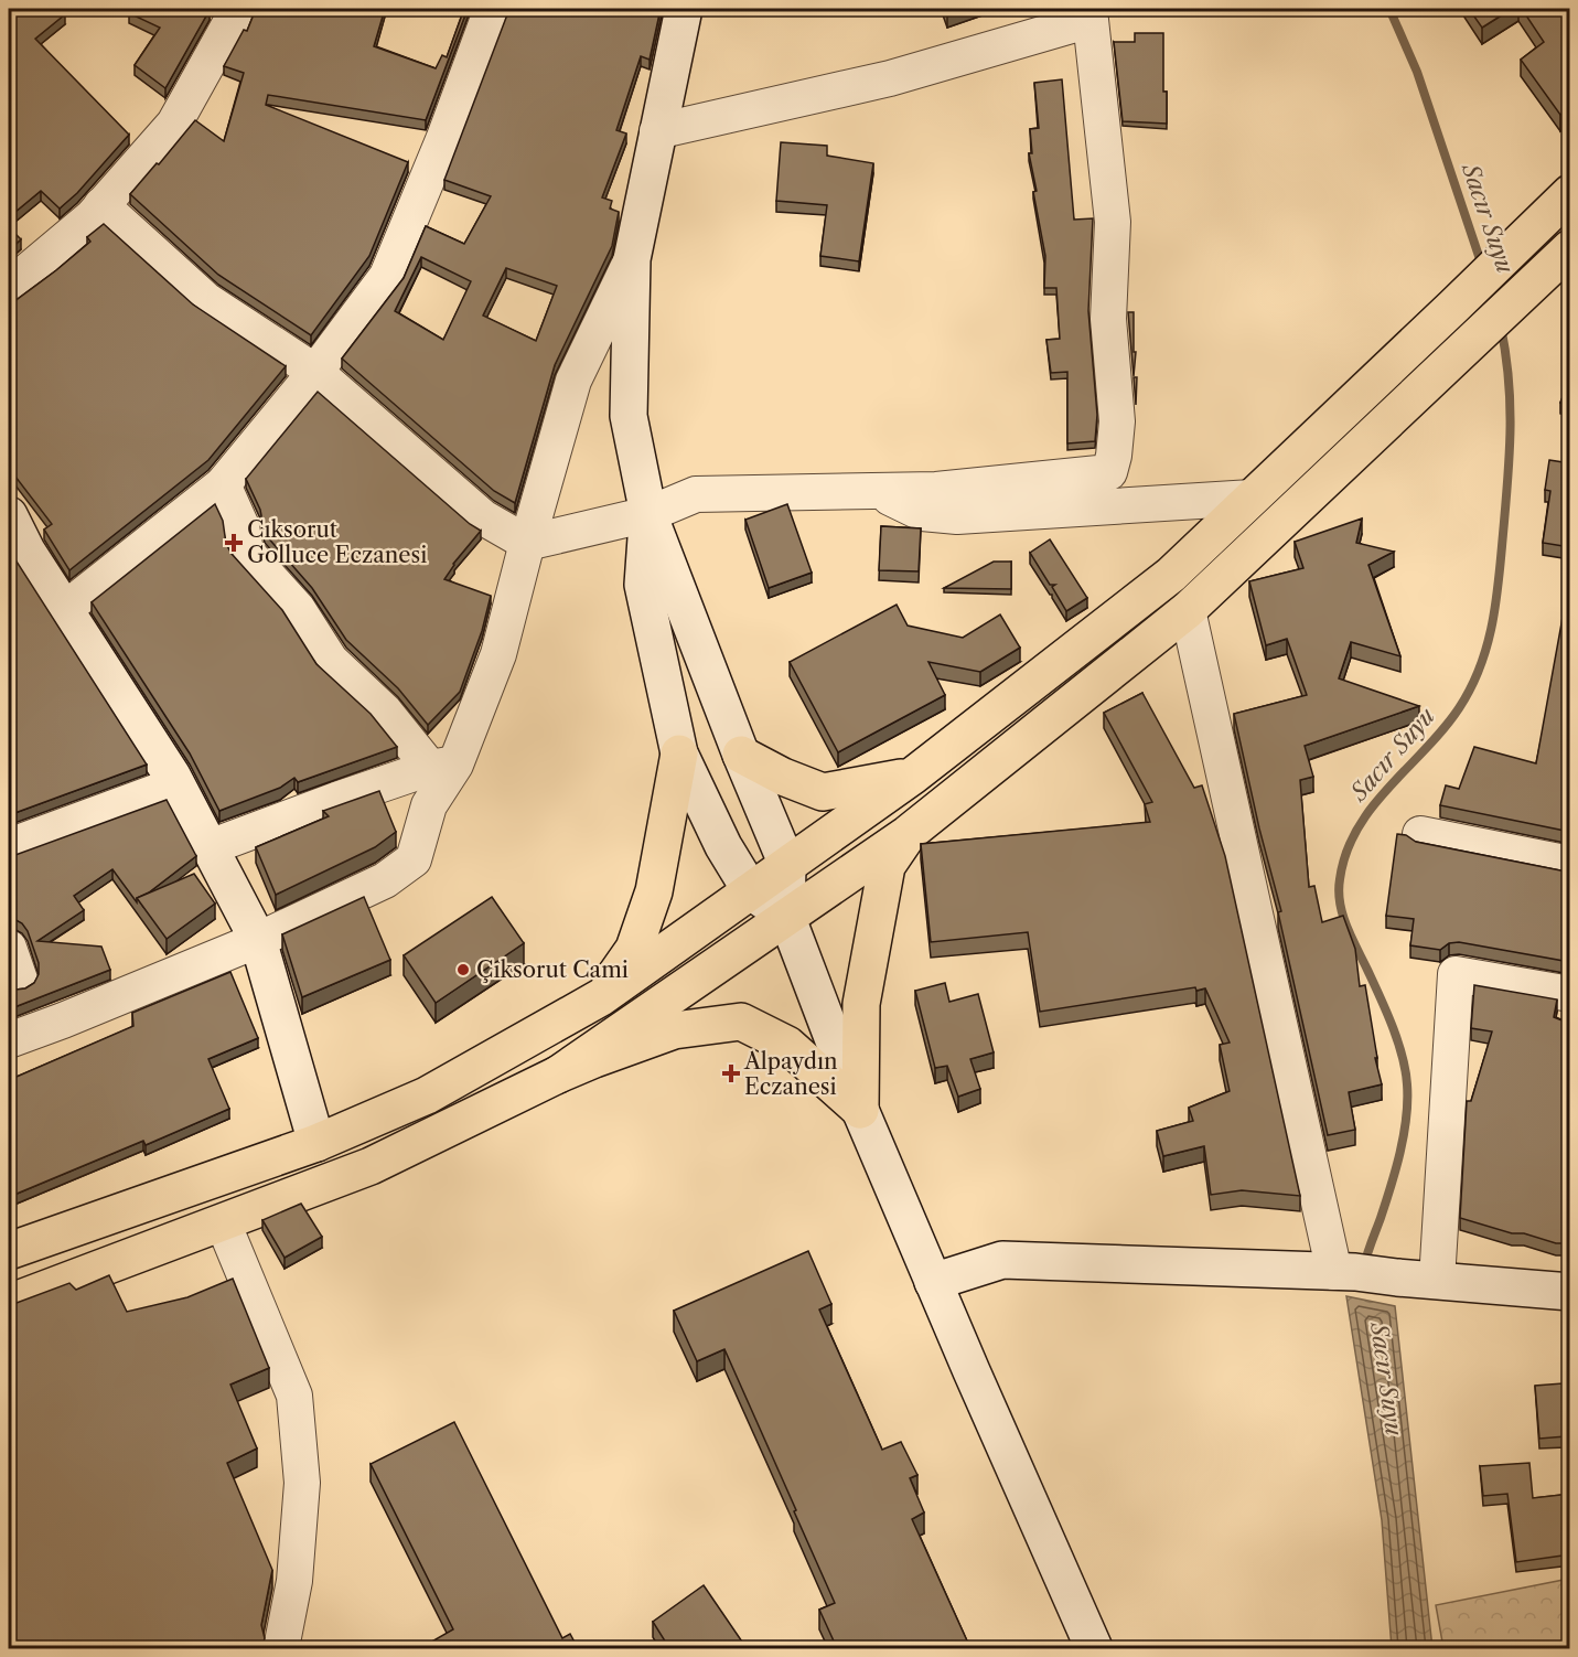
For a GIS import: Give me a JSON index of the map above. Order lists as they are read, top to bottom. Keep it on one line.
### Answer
{"water":["Sacır Suyu"],"places":{"health":["Cıksorut Golluce Eczanesi","Alpaydın Eczanesi"],"other":["Çıksorut Cami"]}}
